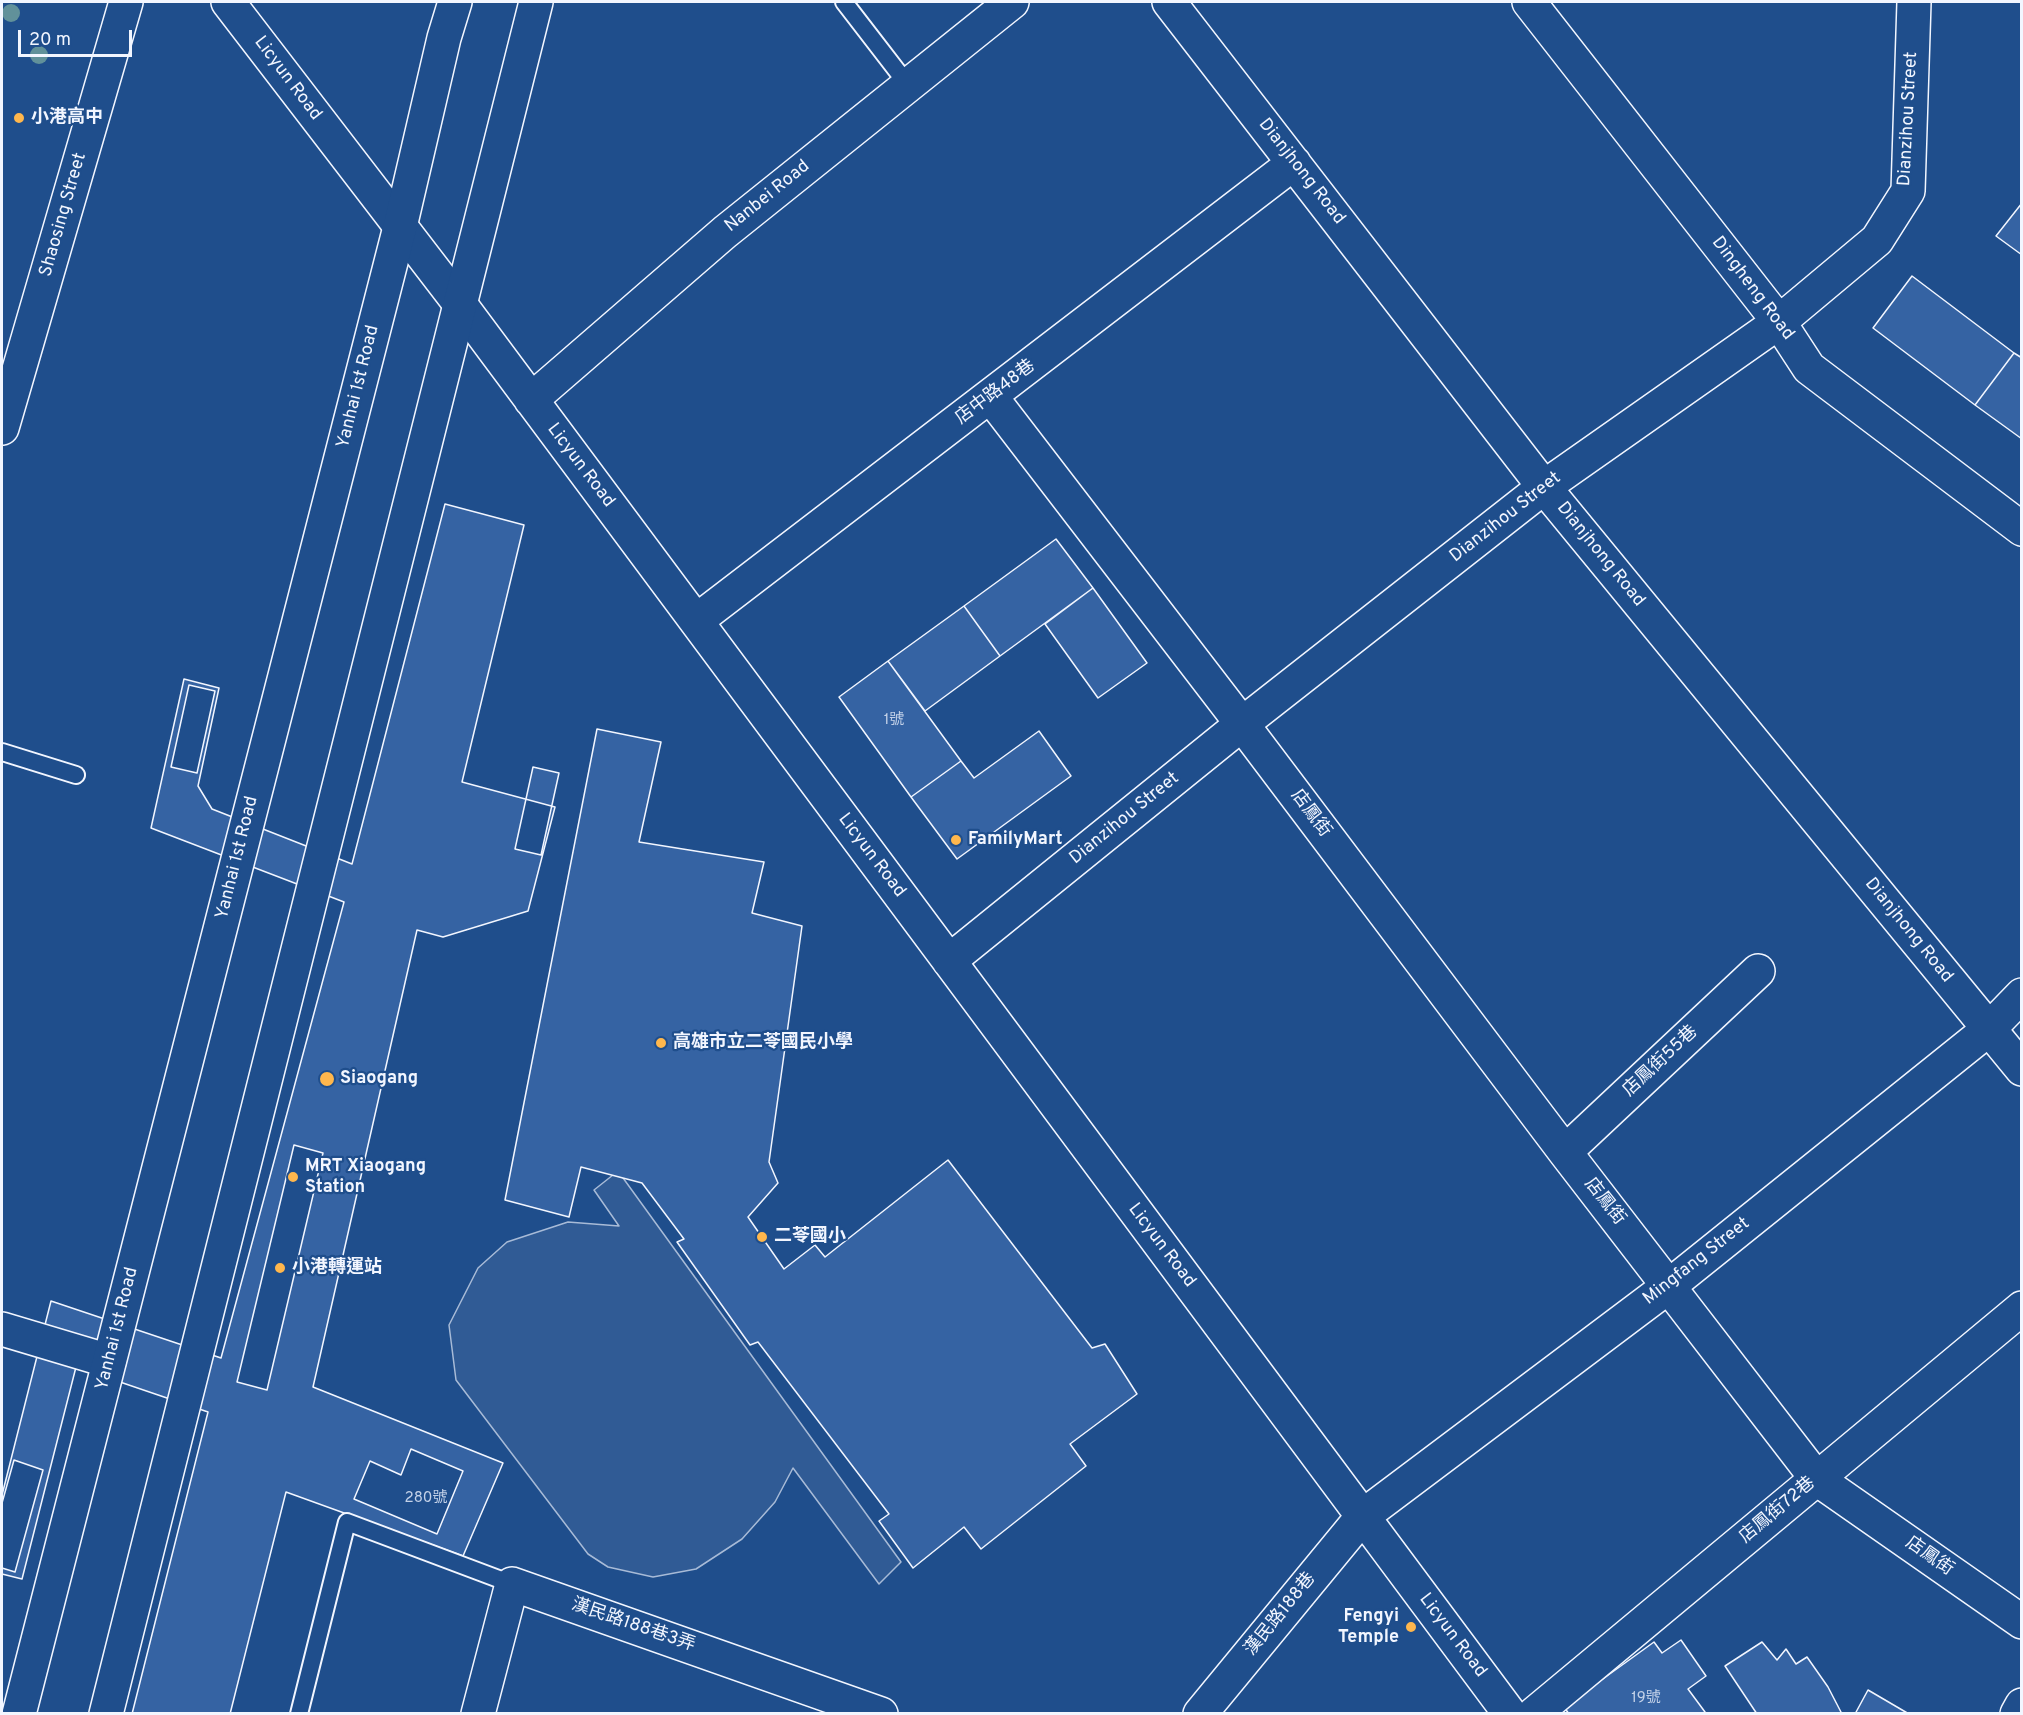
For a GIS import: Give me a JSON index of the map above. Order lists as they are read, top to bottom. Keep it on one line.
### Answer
{"streets":{"street":["Licyun Road","Dianzihou Street","Dianjhong Road","Nanbei Road","Shaosing Street","Dingheng Road","Yanhai 1st Road","店中路48巷","店鳳街","店鳳街55巷","Mingfang Street","店鳳街72巷","漢民路188巷","漢民路188巷3弄"]},"crossings":[["Licyun Road","Dianzihou Street"],["Licyun Road","Nanbei Road"],["Licyun Road","Yanhai 1st Road"],["Licyun Road","店中路48巷"],["Licyun Road","Mingfang Street"],["Licyun Road","漢民路188巷"],["Dianzihou Street","Dianjhong Road"],["Dianzihou Street","Dingheng Road"],["Dianzihou Street","店鳳街"],["Dianjhong Road","店中路48巷"],["Dianjhong Road","Mingfang Street"],["店中路48巷","店鳳街"],["店鳳街","店鳳街55巷"],["店鳳街","Mingfang Street"],["店鳳街","店鳳街72巷"],["Mingfang Street","漢民路188巷"]],"places":["小港高中","FamilyMart","高雄市立二苓國民小學","Siaogang","MRT Xiaogang Station","二苓國小","小港轉運站","Fengyi Temple"],"house_numbers":["1號","280號","19號"],"scale_bar":"20 m"}
